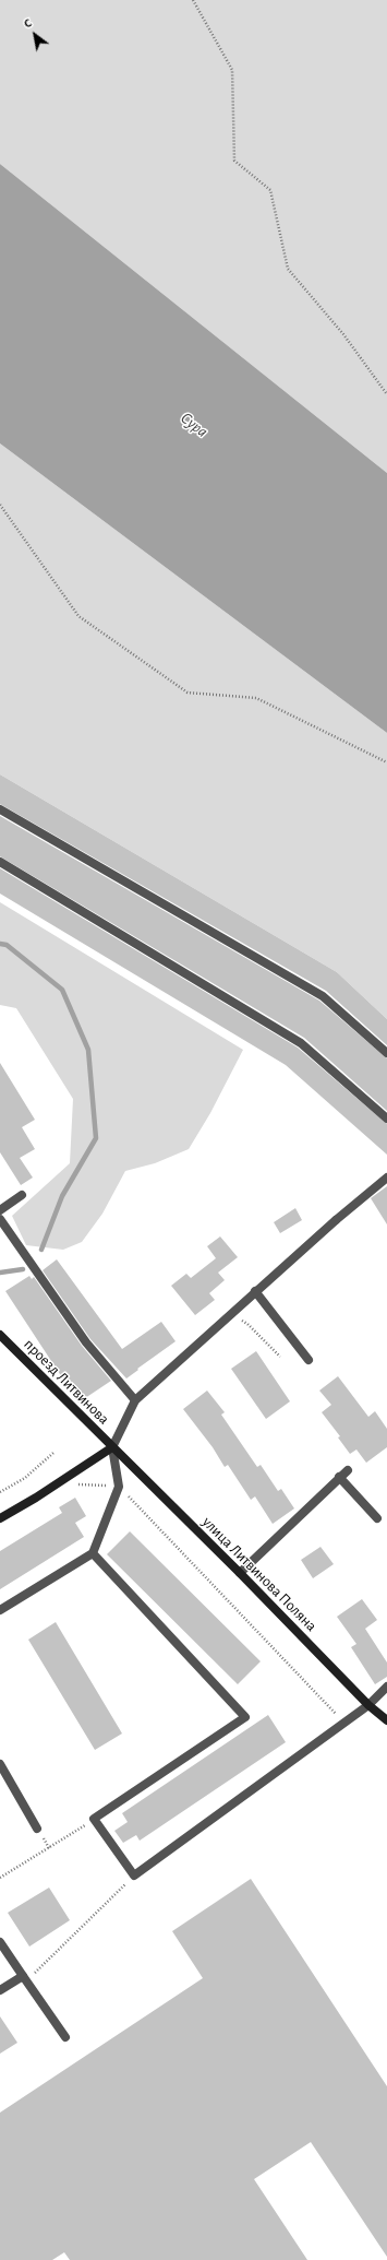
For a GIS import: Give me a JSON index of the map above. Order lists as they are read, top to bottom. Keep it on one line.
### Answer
{"streets":{"main road":["проезд Литвинова","улица Литвинова Поляна"]},"crossings":[["проезд Литвинова","улица Литвинова Поляна"]],"water":["Сура"],"north":"top left"}
